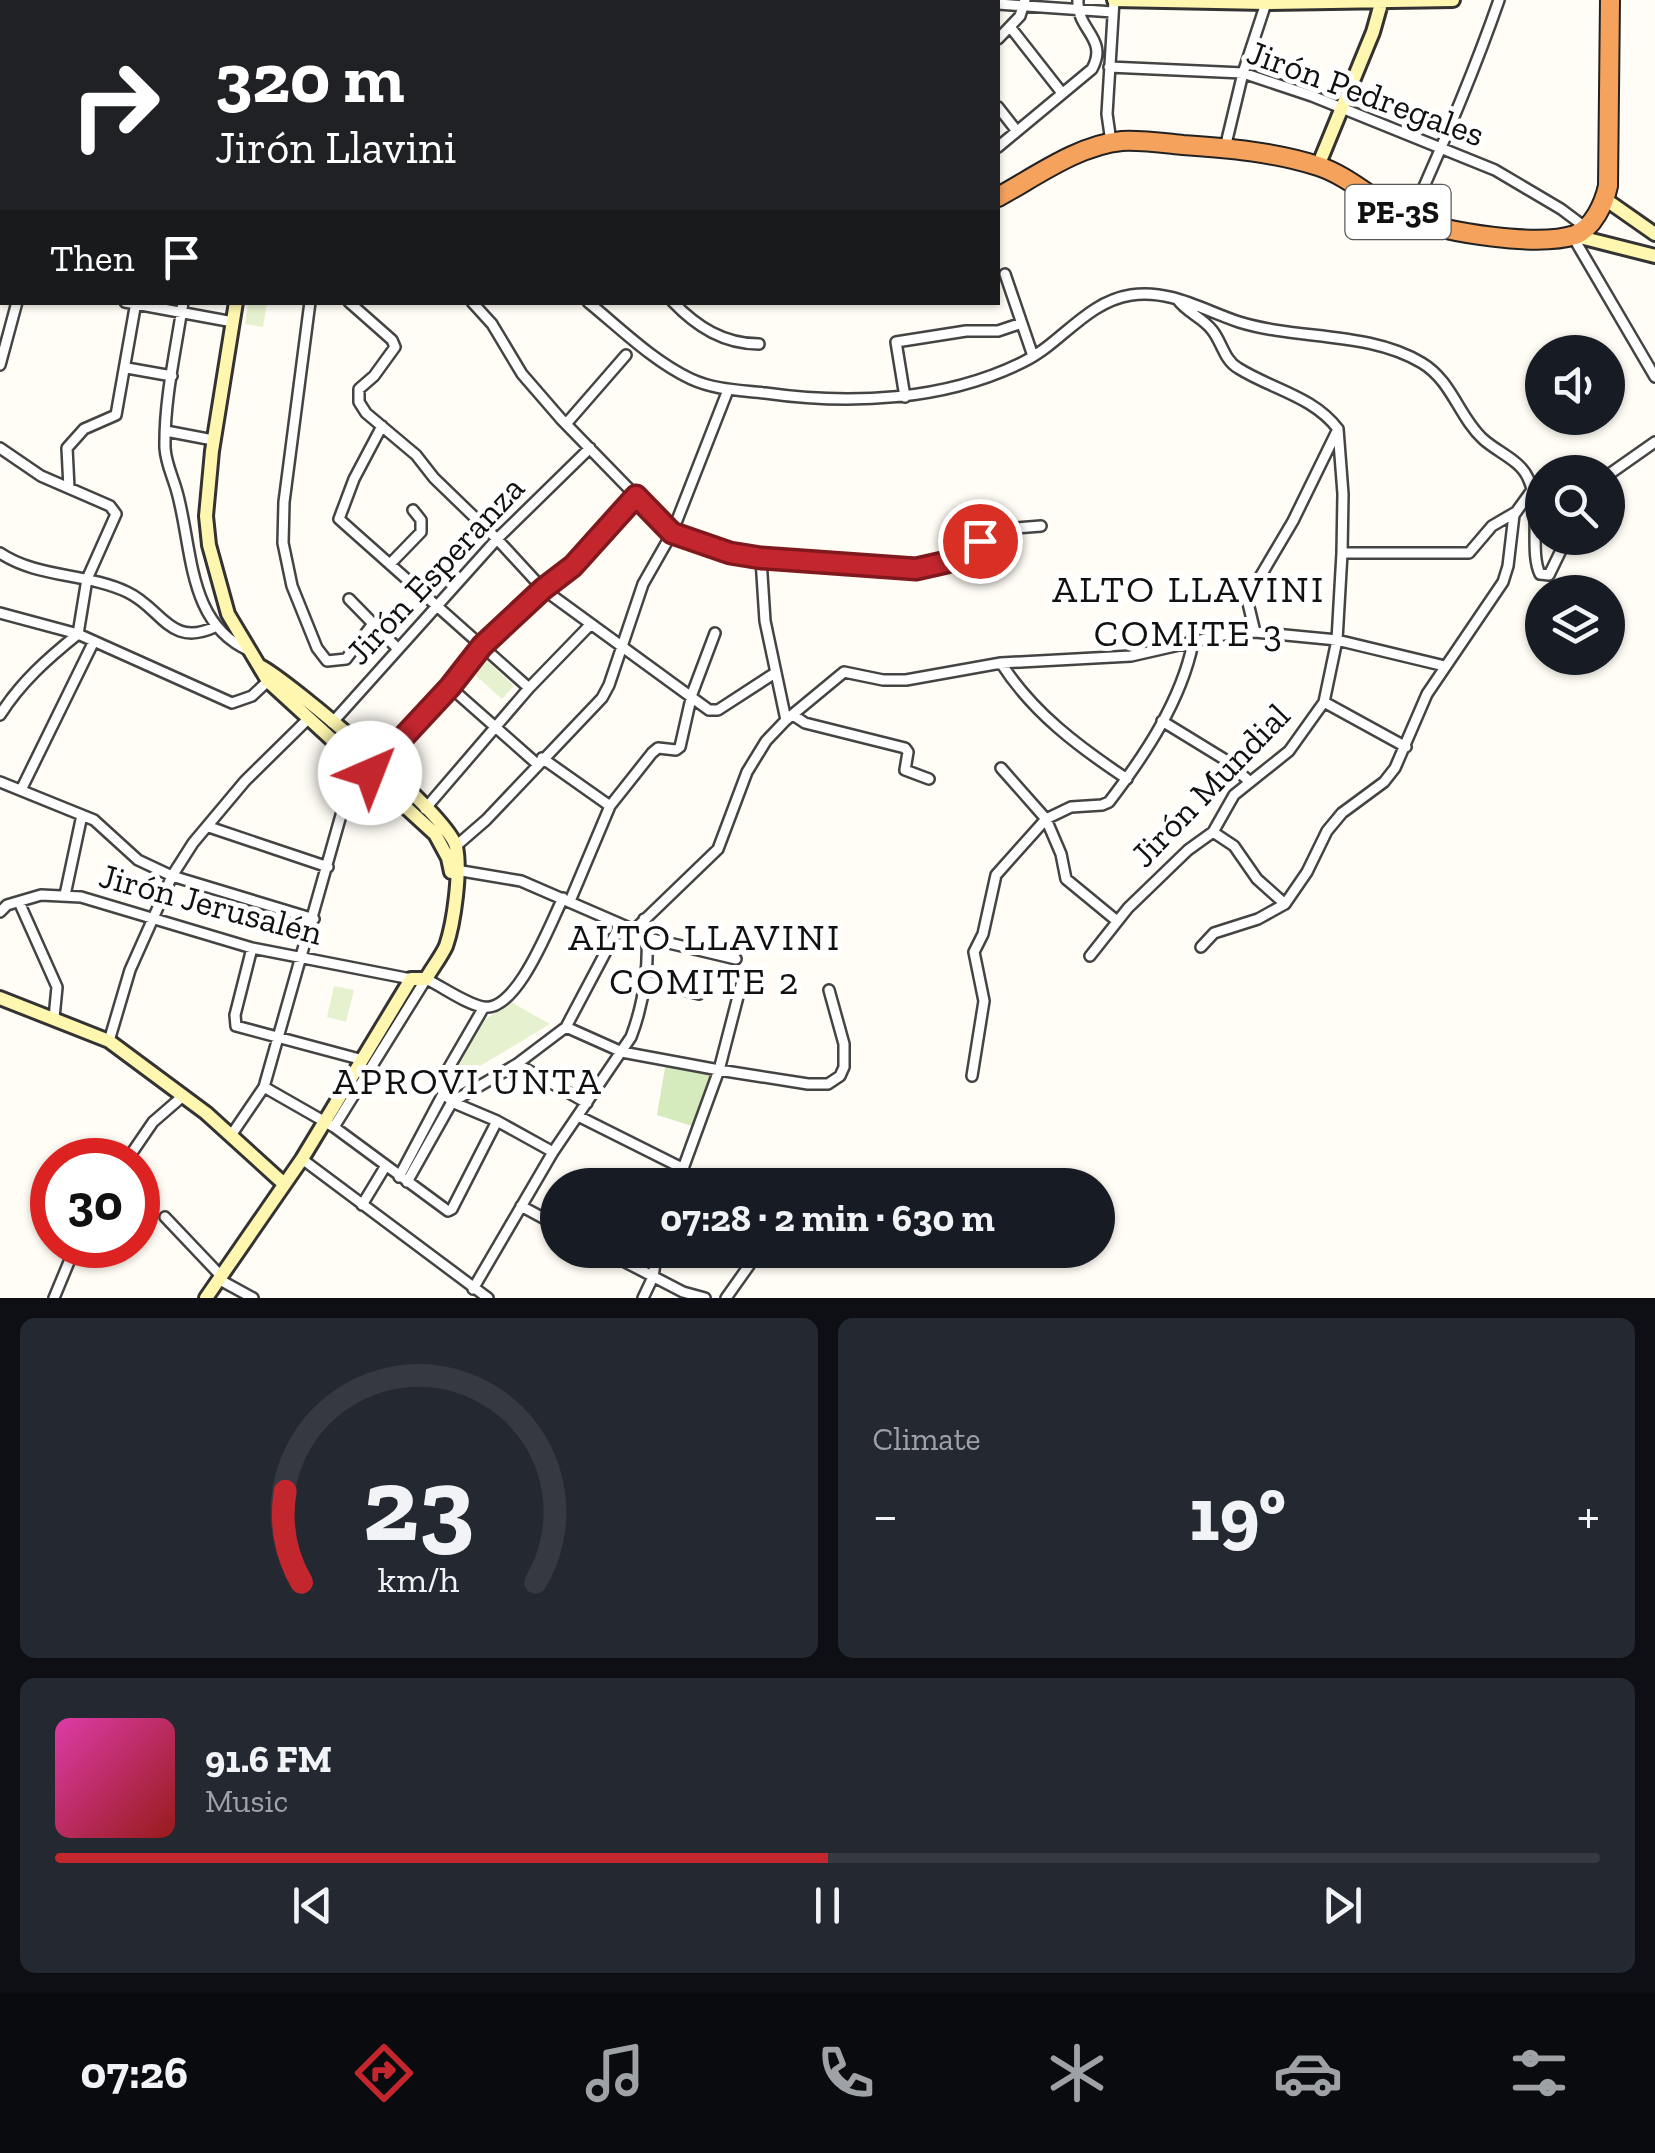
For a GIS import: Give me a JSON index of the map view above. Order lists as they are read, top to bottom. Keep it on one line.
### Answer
{"streets":{"highway":["PE-3S"],"street":["Jirón Pedregales","Jirón Esperanza","Jirón Mundial","Jirón Jerusalén"]},"crossings":[["Jirón Pedregales","PE-3S"]],"districts":["ALTO LLAVINI COMITE 3","ALTO LLAVINI COMITE 2","APROVI UNTA"],"page":{"turn":["320 m","Jirón Llavini"],"then":"Then","limit":"30","trip":"07:28 · 2 min · 630 m","tile":"Climate","heat":["−","19°","+"],"song":["91.6 FM","Music"],"tabs":"07:26","gauge":["23","km/h"]}}
